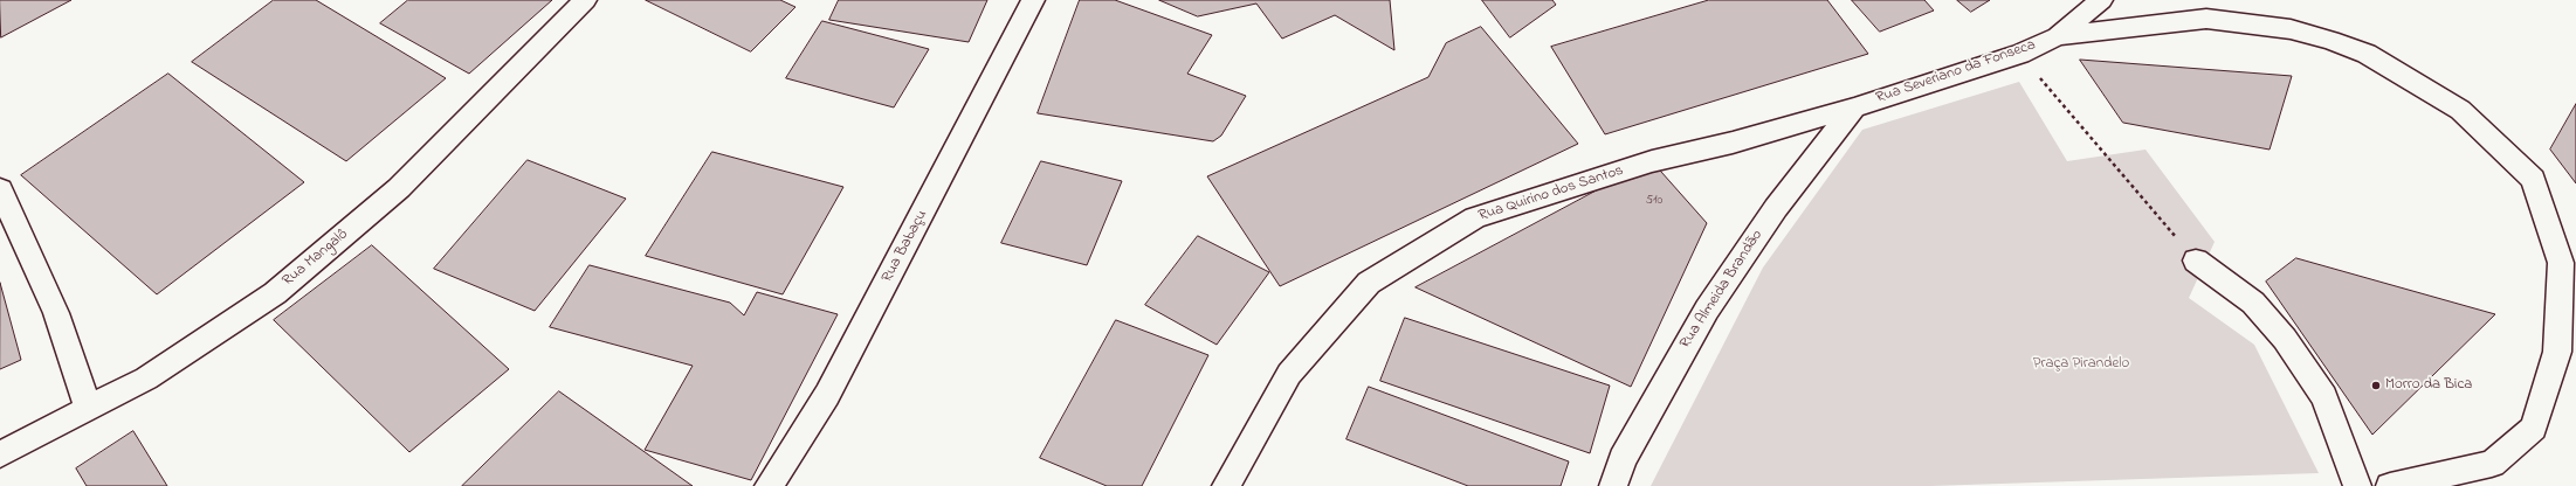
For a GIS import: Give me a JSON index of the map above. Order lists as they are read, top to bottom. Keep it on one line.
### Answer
{"streets":{"street":["Rua Severiano da Fonseca","Rua Quirino dos Santos","Rua Babaçu","Rua Mangalô","Rua Almeida Brandão"]},"crossings":[["Rua Severiano da Fonseca","Rua Quirino dos Santos"],["Rua Severiano da Fonseca","Rua Almeida Brandão"],["Rua Quirino dos Santos","Rua Almeida Brandão"]],"parks":["Praça Pirandelo"],"places":["Morro da Bica"],"house_numbers":["510"]}
